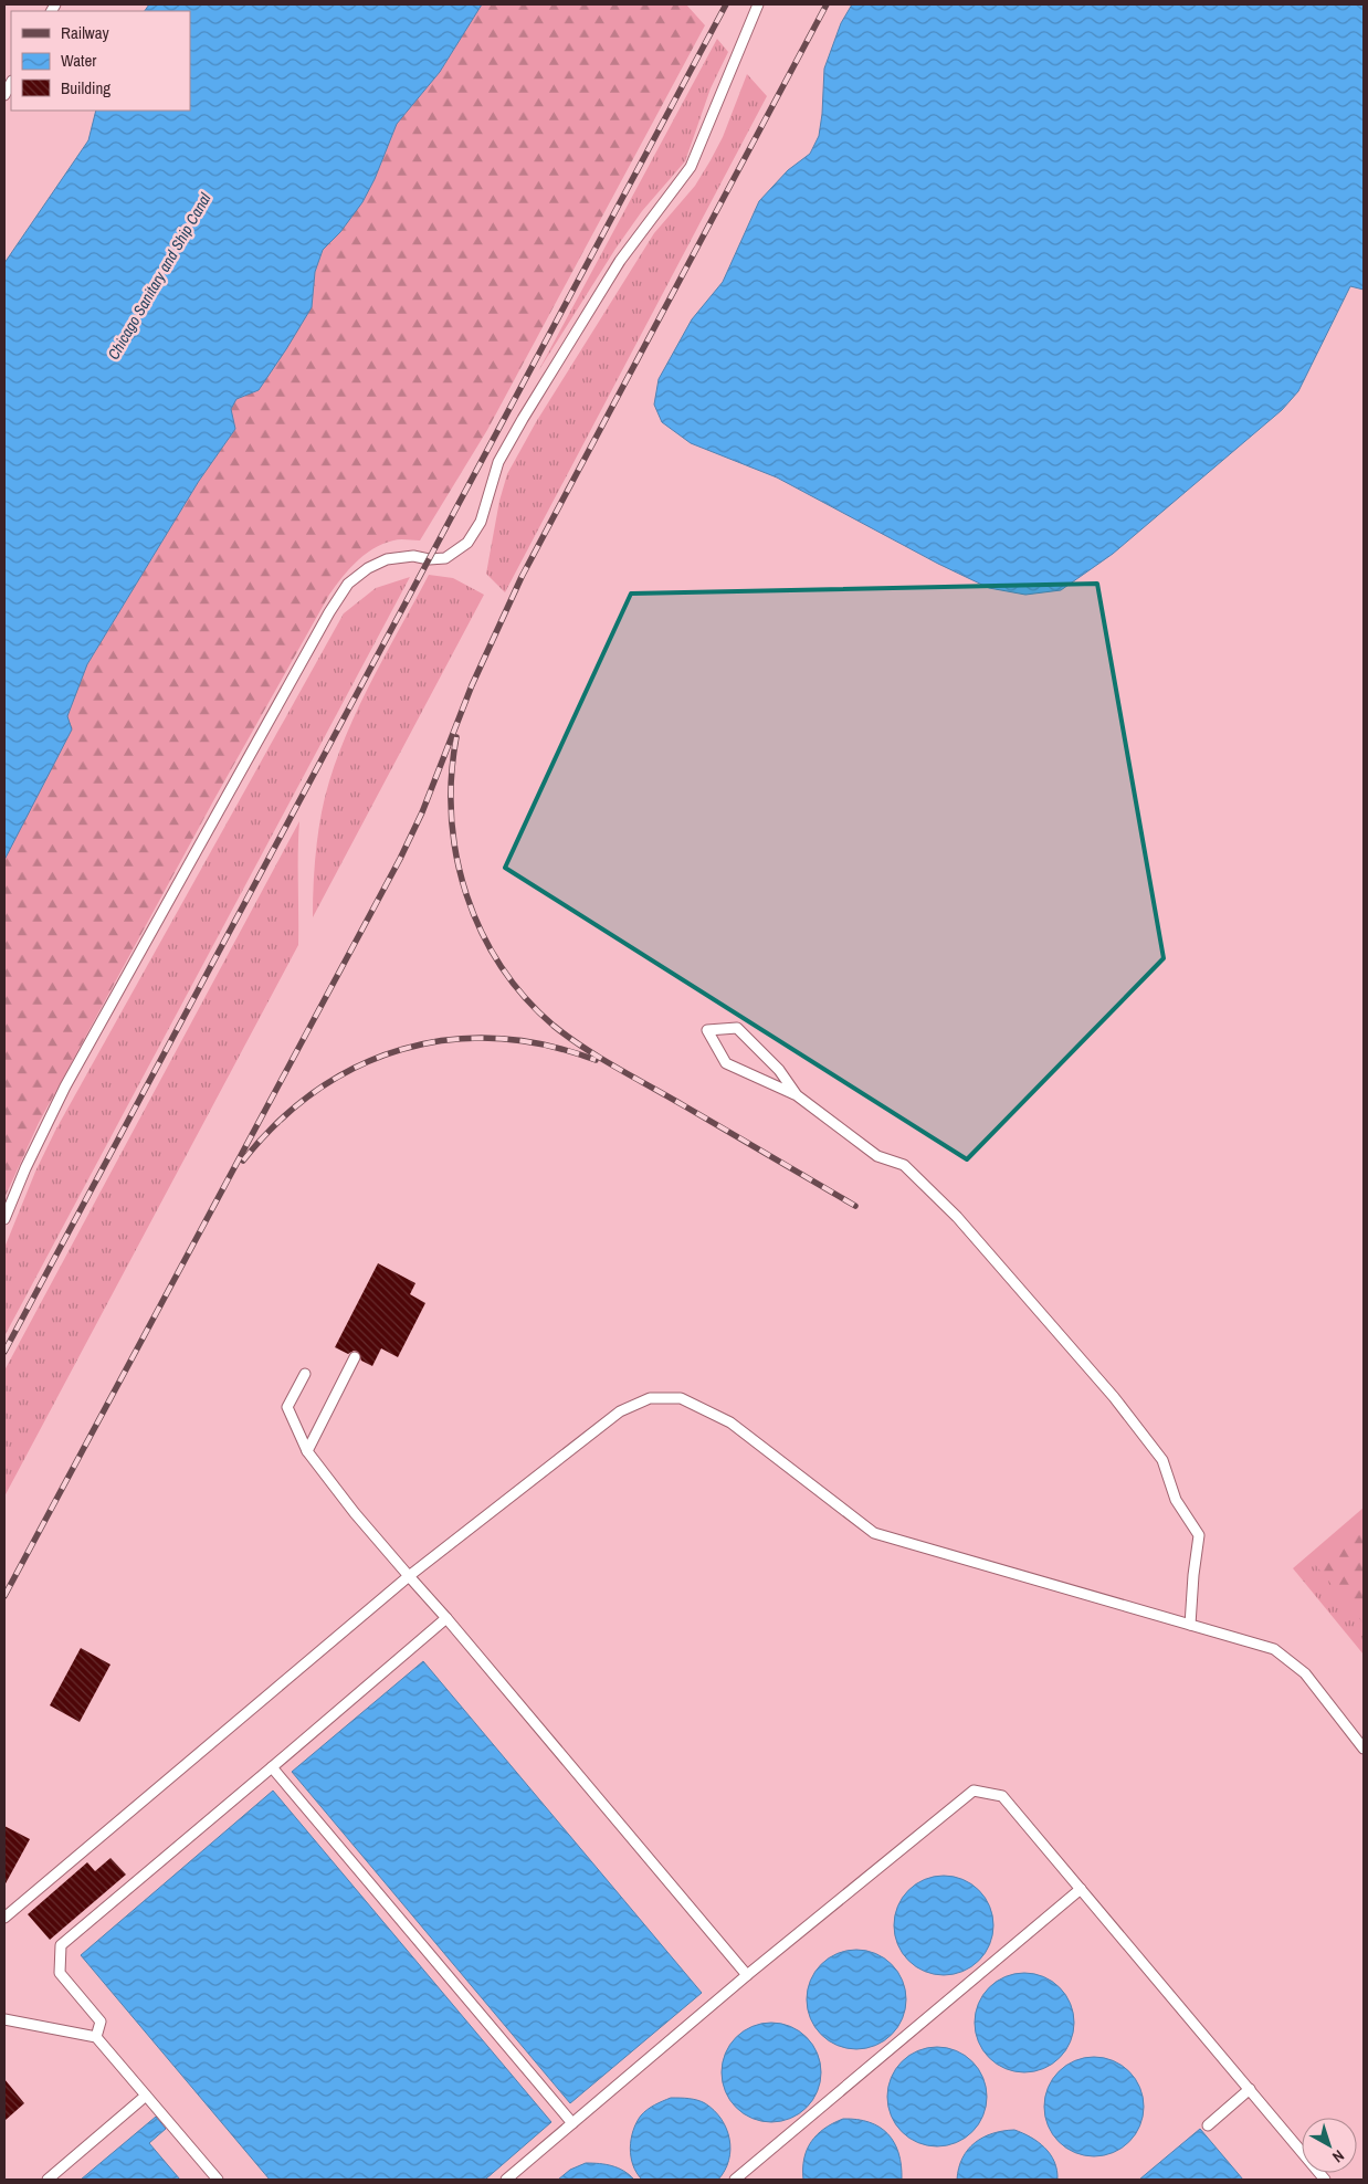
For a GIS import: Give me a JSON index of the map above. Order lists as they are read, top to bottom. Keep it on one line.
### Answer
{"water":["Chicago Sanitary and Ship Canal"],"legend":["Railway","Water","Building"],"north":"bottom right"}
